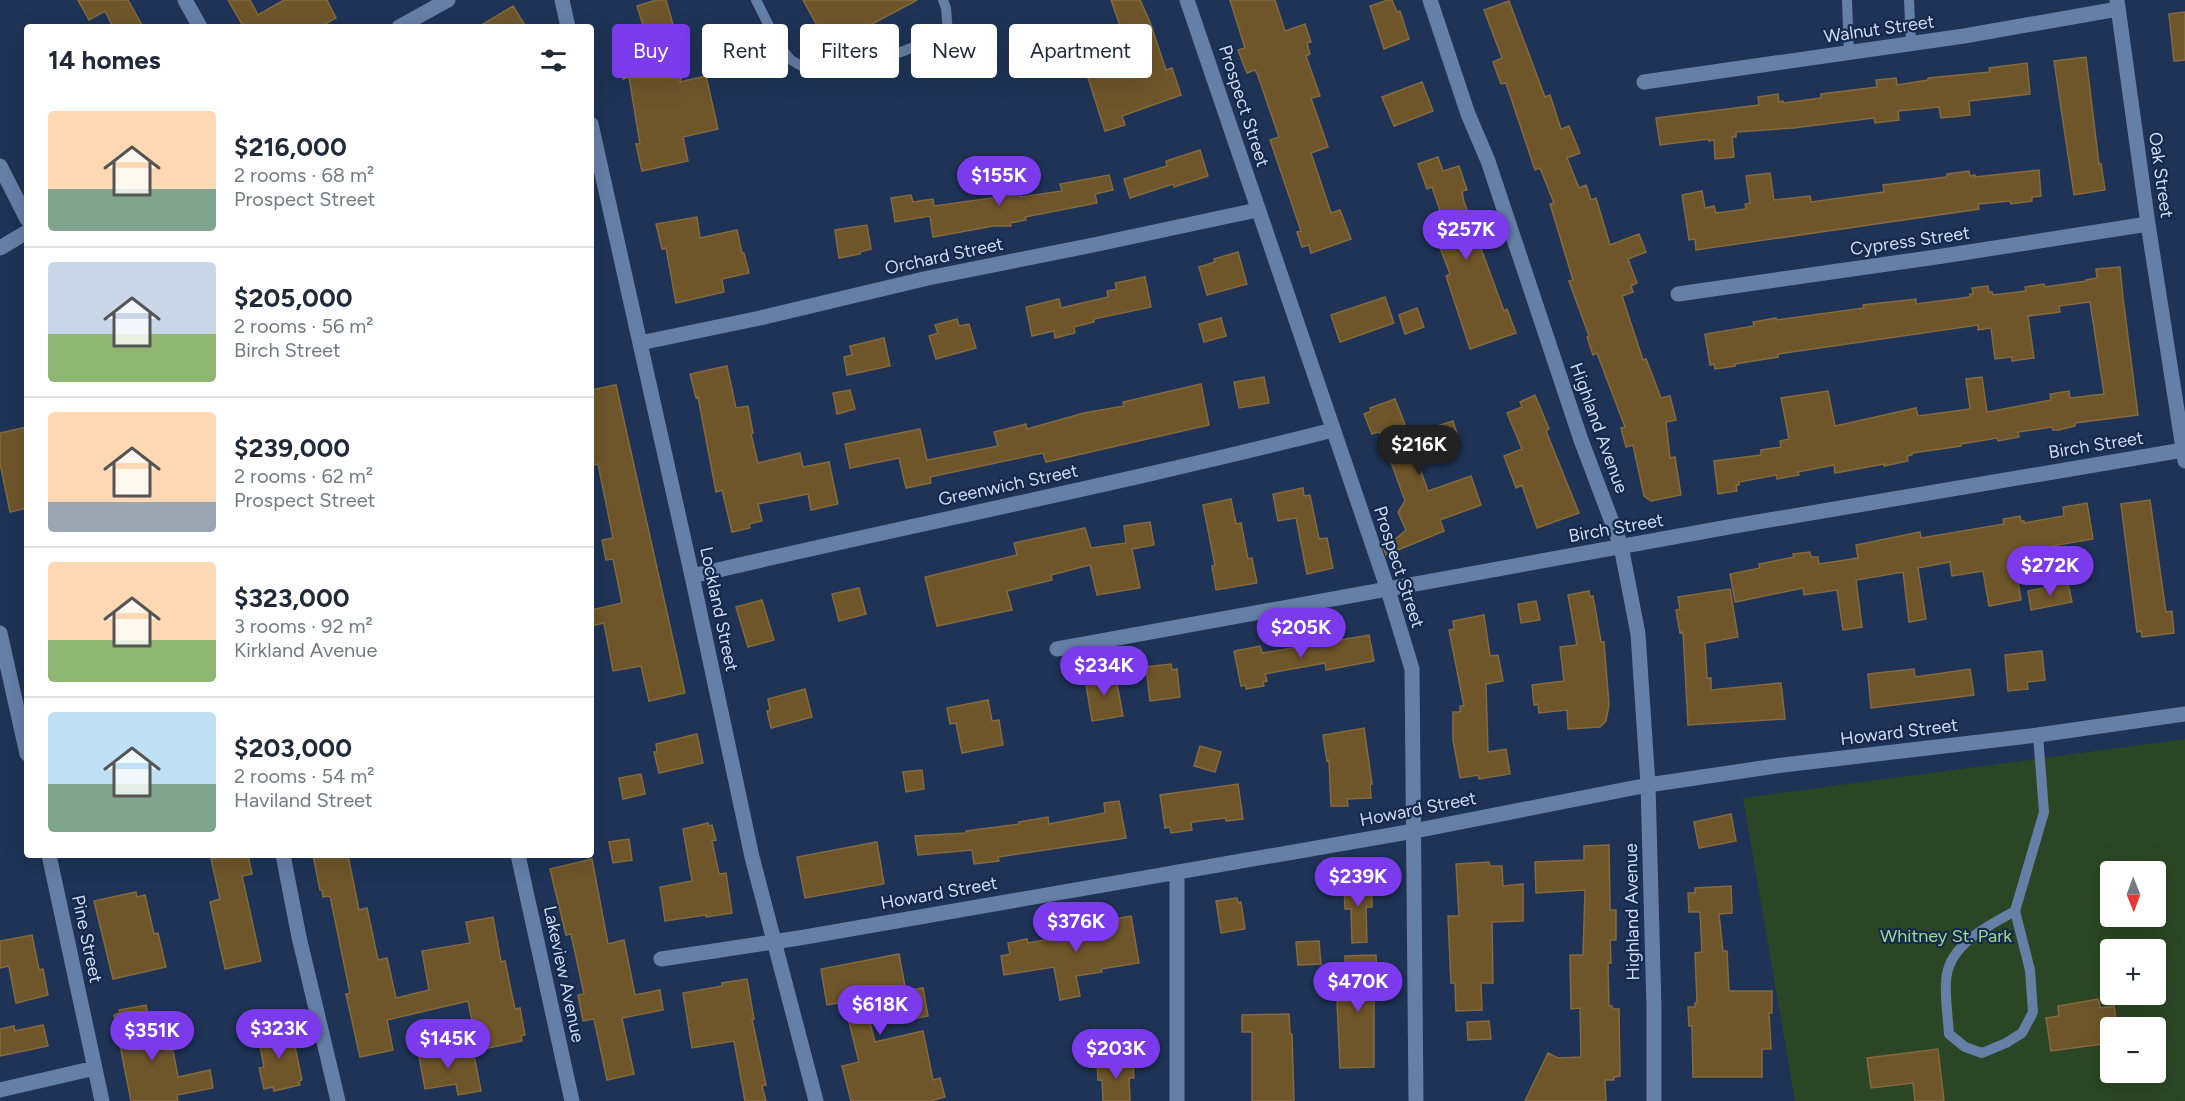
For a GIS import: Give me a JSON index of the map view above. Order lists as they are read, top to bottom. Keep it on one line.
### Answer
{"streets":{"street":["Walnut Street","Prospect Street","Oak Street","Cypress Street","Orchard Street","Highland Avenue","Birch Street","Greenwich Street","Lockland Street","Howard Street","Pine Street","Lakeview Avenue"]},"crossings":[["Walnut Street","Oak Street"],["Prospect Street","Orchard Street"],["Prospect Street","Birch Street"],["Prospect Street","Greenwich Street"],["Prospect Street","Howard Street"],["Oak Street","Cypress Street"],["Oak Street","Birch Street"],["Orchard Street","Lockland Street"],["Highland Avenue","Birch Street"],["Highland Avenue","Howard Street"],["Greenwich Street","Lockland Street"],["Lockland Street","Howard Street"]],"parks":["Whitney St. Park"],"north":"bottom","page":{"chip":["Buy","Rent","Filters","New","Apartment"],"heading":"14 homes","list":[{"name":"$216,000","note":"2 rooms · 68 m² · Prospect Street"},{"name":"$205,000","note":"2 rooms · 56 m² · Birch Street"},{"name":"$239,000","note":"2 rooms · 62 m² · Prospect Street"},{"name":"$323,000","note":"3 rooms · 92 m² · Kirkland Avenue"},{"name":"$203,000","note":"2 rooms · 54 m² · Haviland Street"}],"price":["$155K","$257K","$216K","$272K","$205K","$234K","$239K","$376K","$470K","$618K","$323K","$351K","$145K","$203K"],"map_buttons":["+","−"]}}
